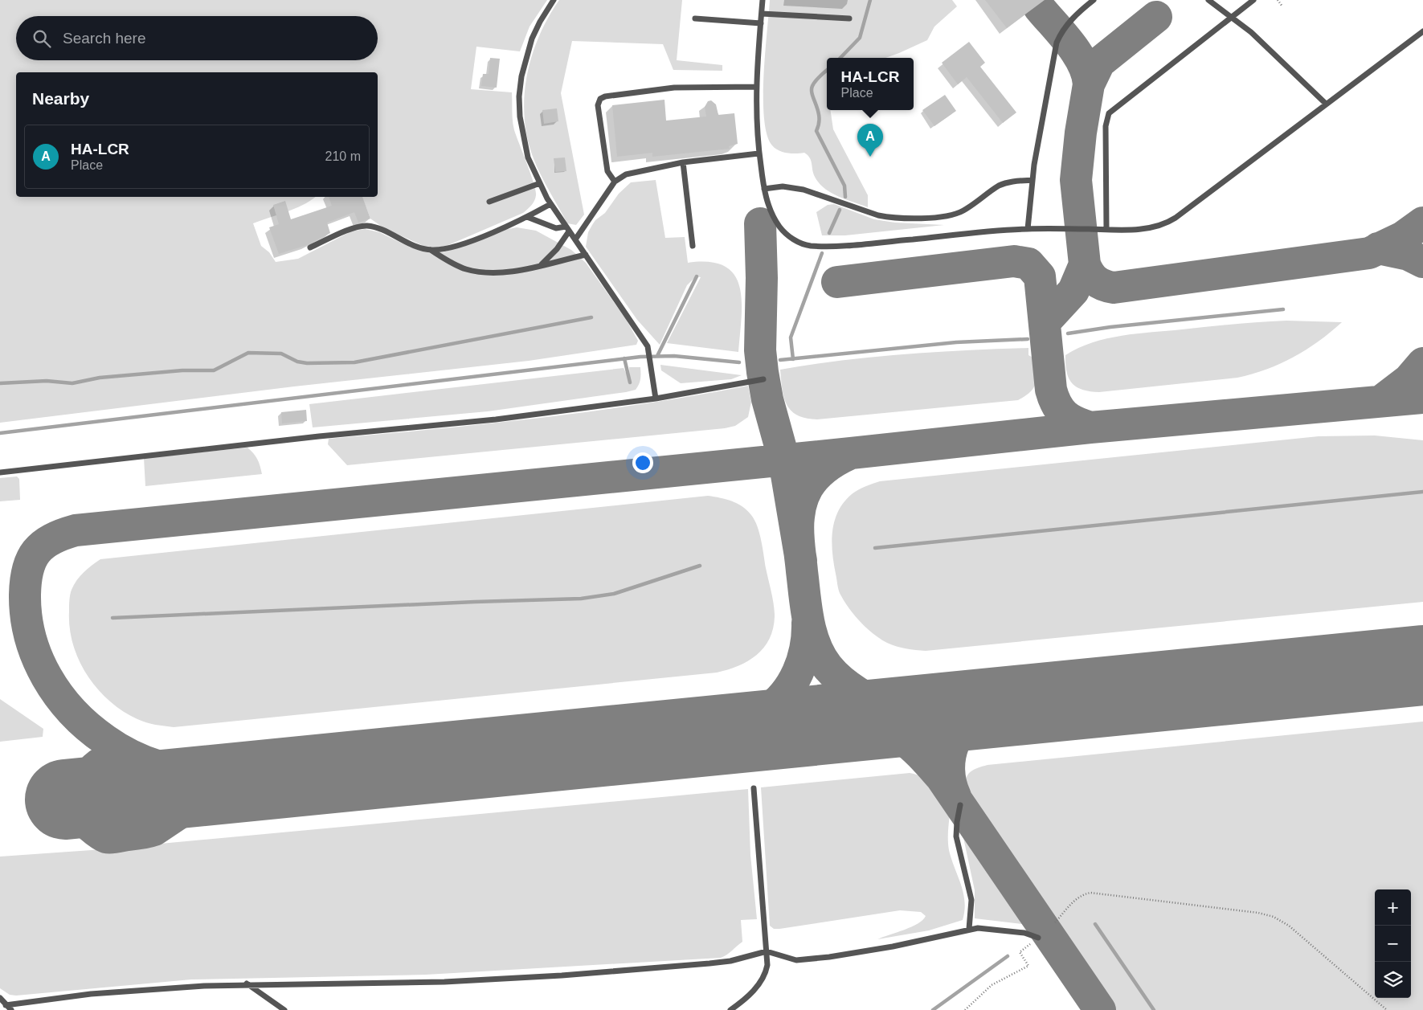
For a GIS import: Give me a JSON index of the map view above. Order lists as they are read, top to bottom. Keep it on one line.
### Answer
{"page":{"search":"Search here","popup":["HA-LCR","Place"],"heading":"Nearby","pins":"A","list":[{"mark":"A","name":"HA-LCR","note":"Place","value":"210 m"}],"map_buttons":["+","−"]}}
